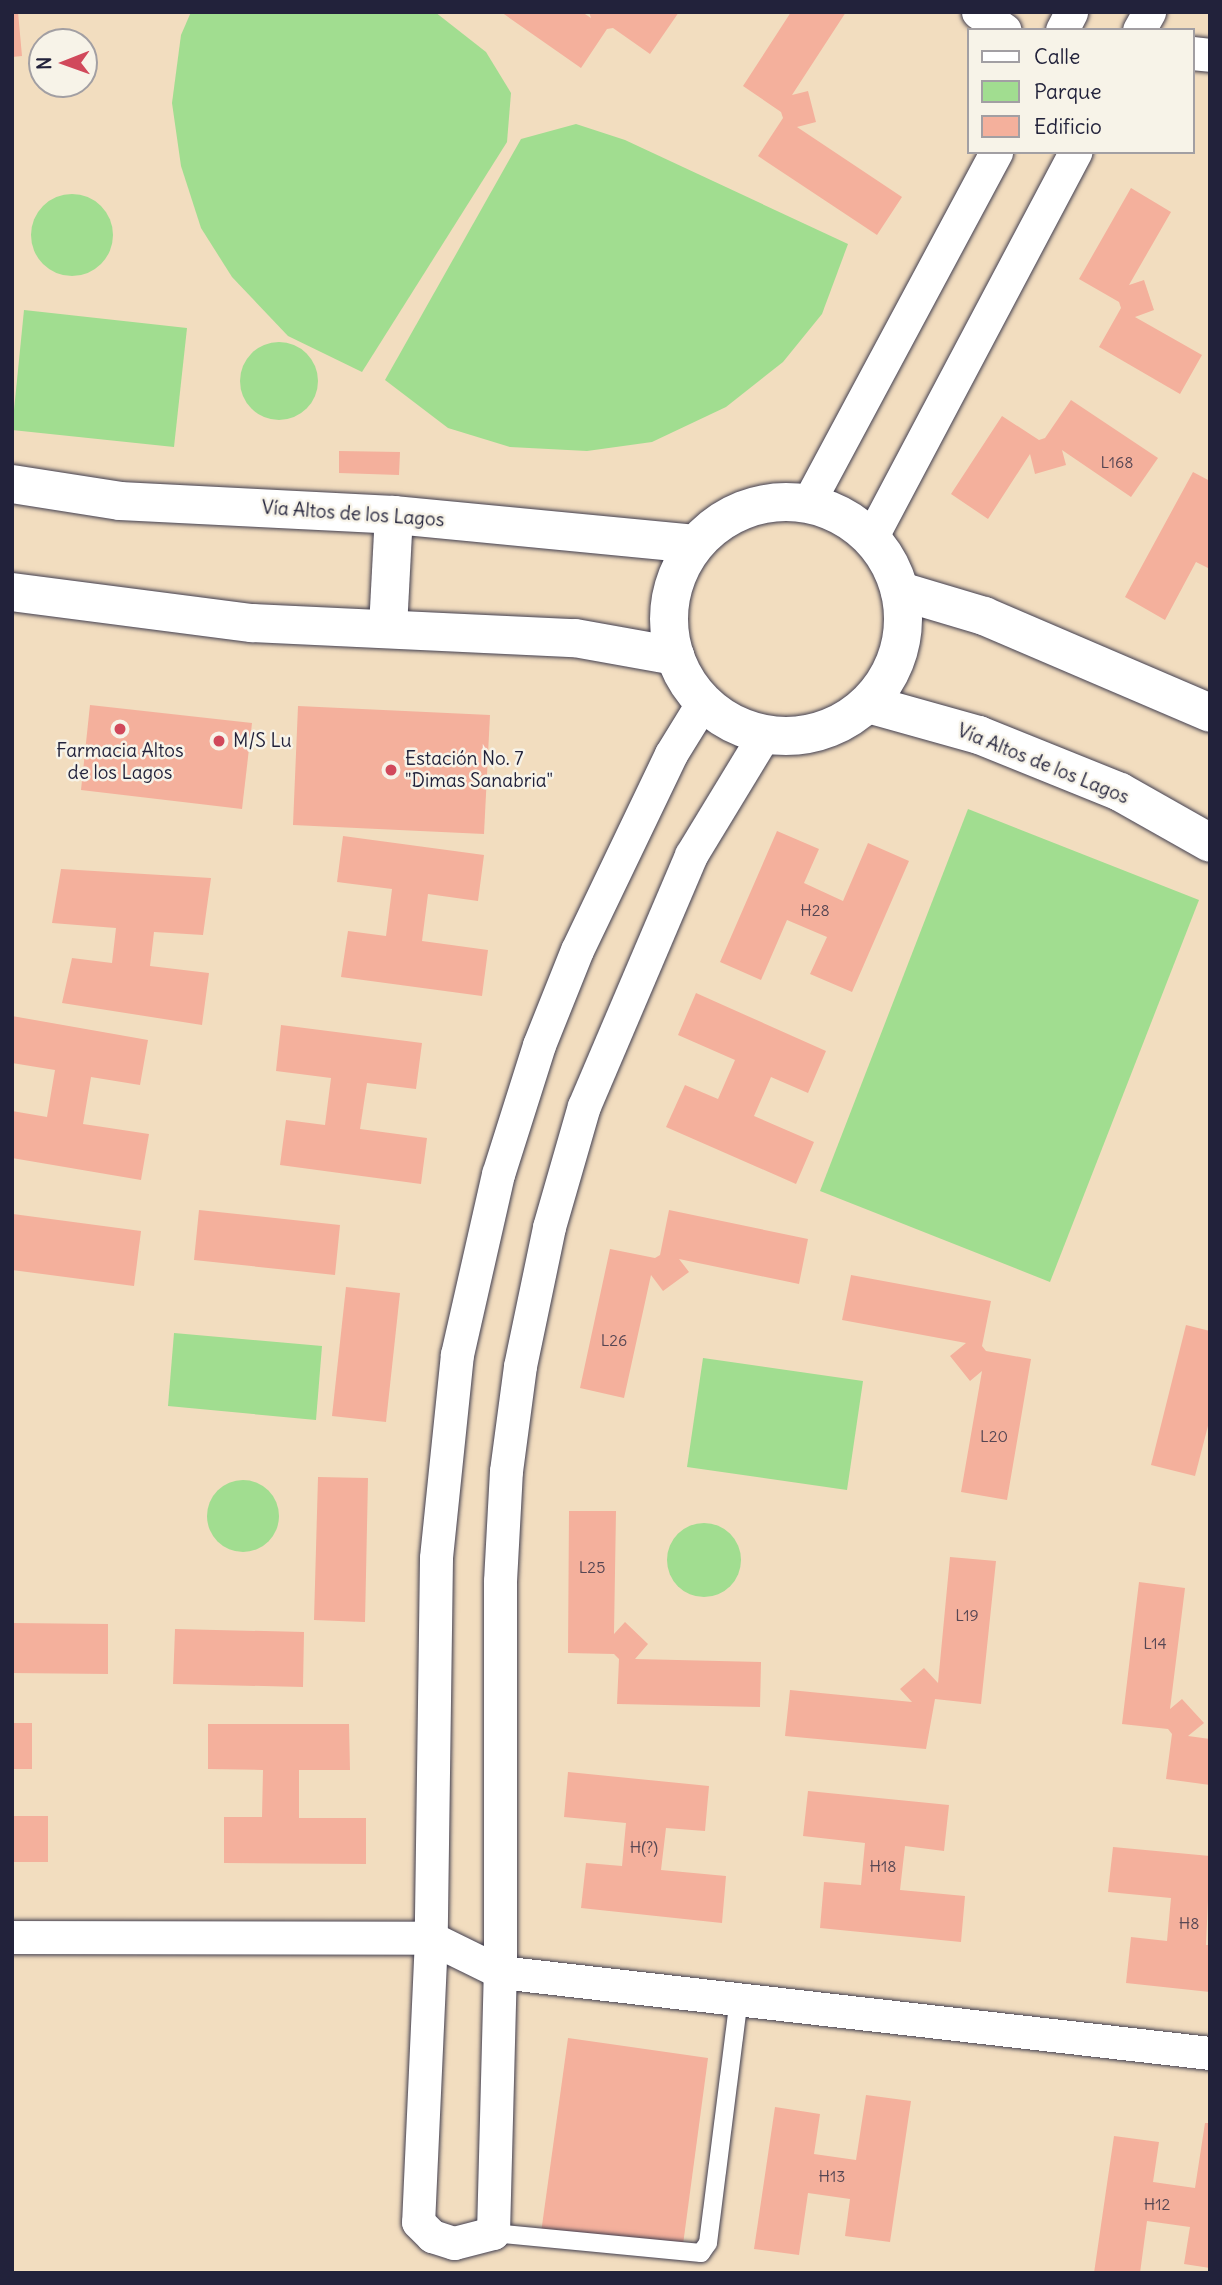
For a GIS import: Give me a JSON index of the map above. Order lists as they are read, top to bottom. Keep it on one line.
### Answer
{"streets":{"street":["Vía Altos de los Lagos"]},"places":["Farmacia Altos de los Lagos","M/S Lu","Estación No. 7 \"Dimas Sanabria\""],"house_numbers":["L168","H28","L26","L20","L25","L19","L14","H(?)","H18","H8","H13","H12"],"legend":["Calle","Parque","Edificio"],"north":"left"}
